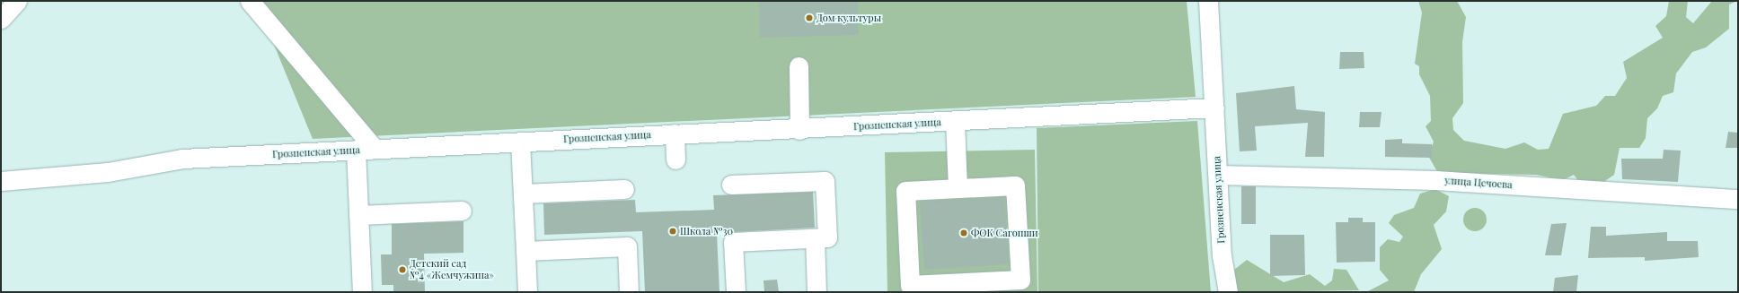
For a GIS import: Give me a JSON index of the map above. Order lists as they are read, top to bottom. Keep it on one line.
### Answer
{"streets":{"street":["Грозненская улица","улица Цечоева"]},"crossings":[["Грозненская улица","улица Цечоева"]],"places":["Дом культуры","Школа №30","ФОК Сагопши","Детский сад №4 «Жемчужина»"]}
